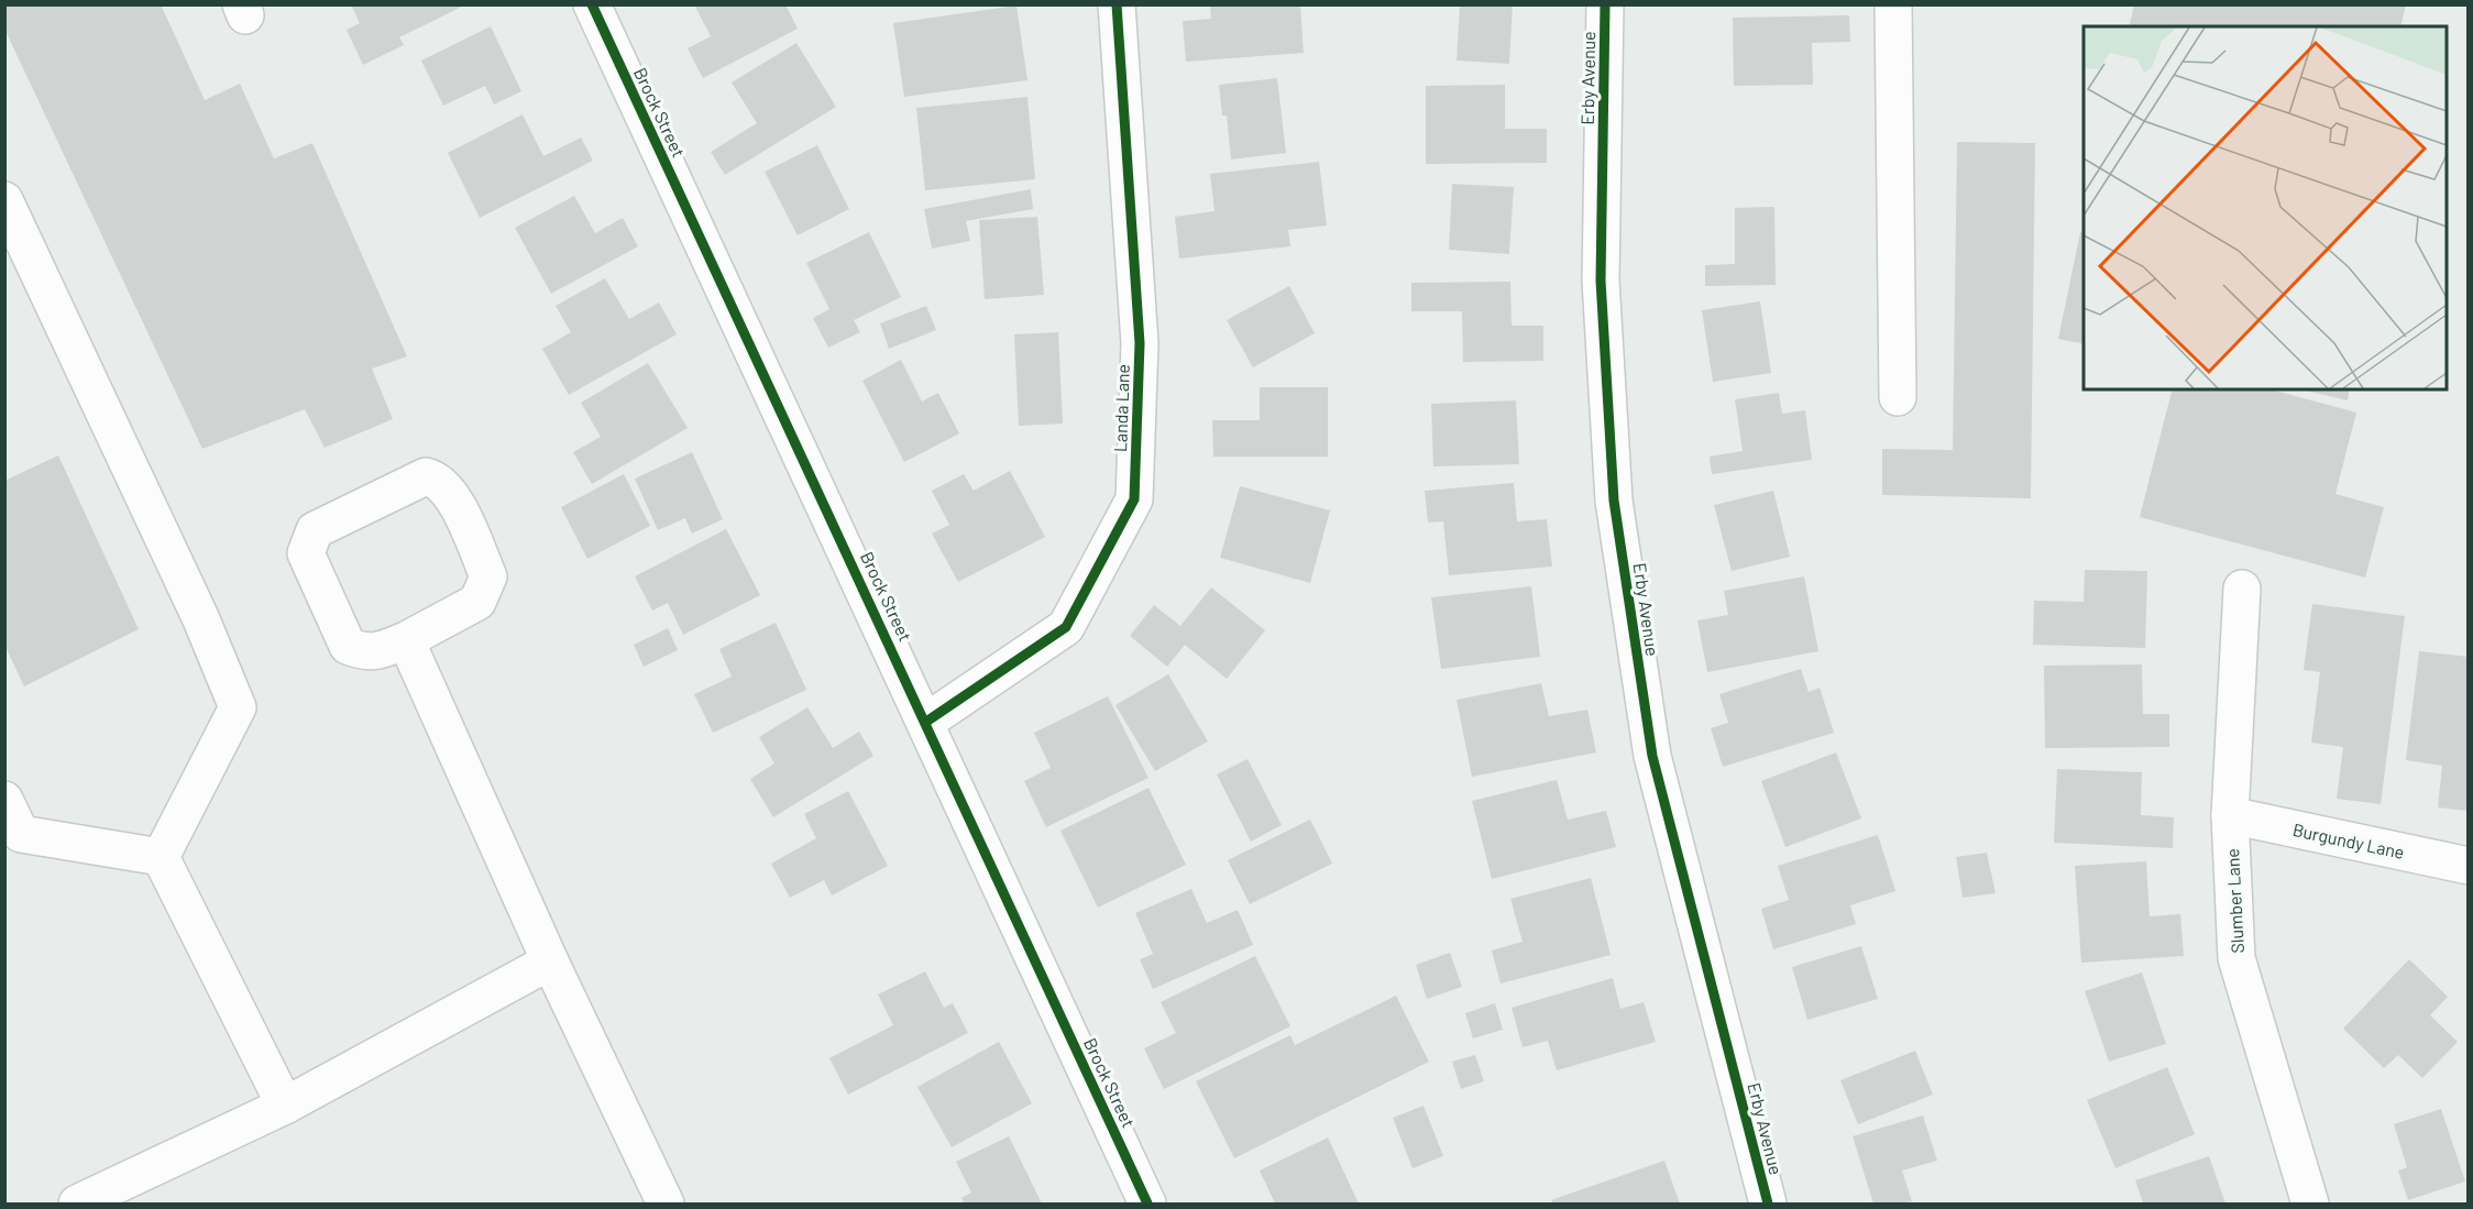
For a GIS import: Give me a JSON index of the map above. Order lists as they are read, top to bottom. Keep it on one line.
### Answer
{"streets":{"street":["Erby Avenue","Brock Street","Landa Lane","Burgundy Lane","Slumber Lane"]},"crossings":[["Brock Street","Landa Lane"],["Burgundy Lane","Slumber Lane"]]}
